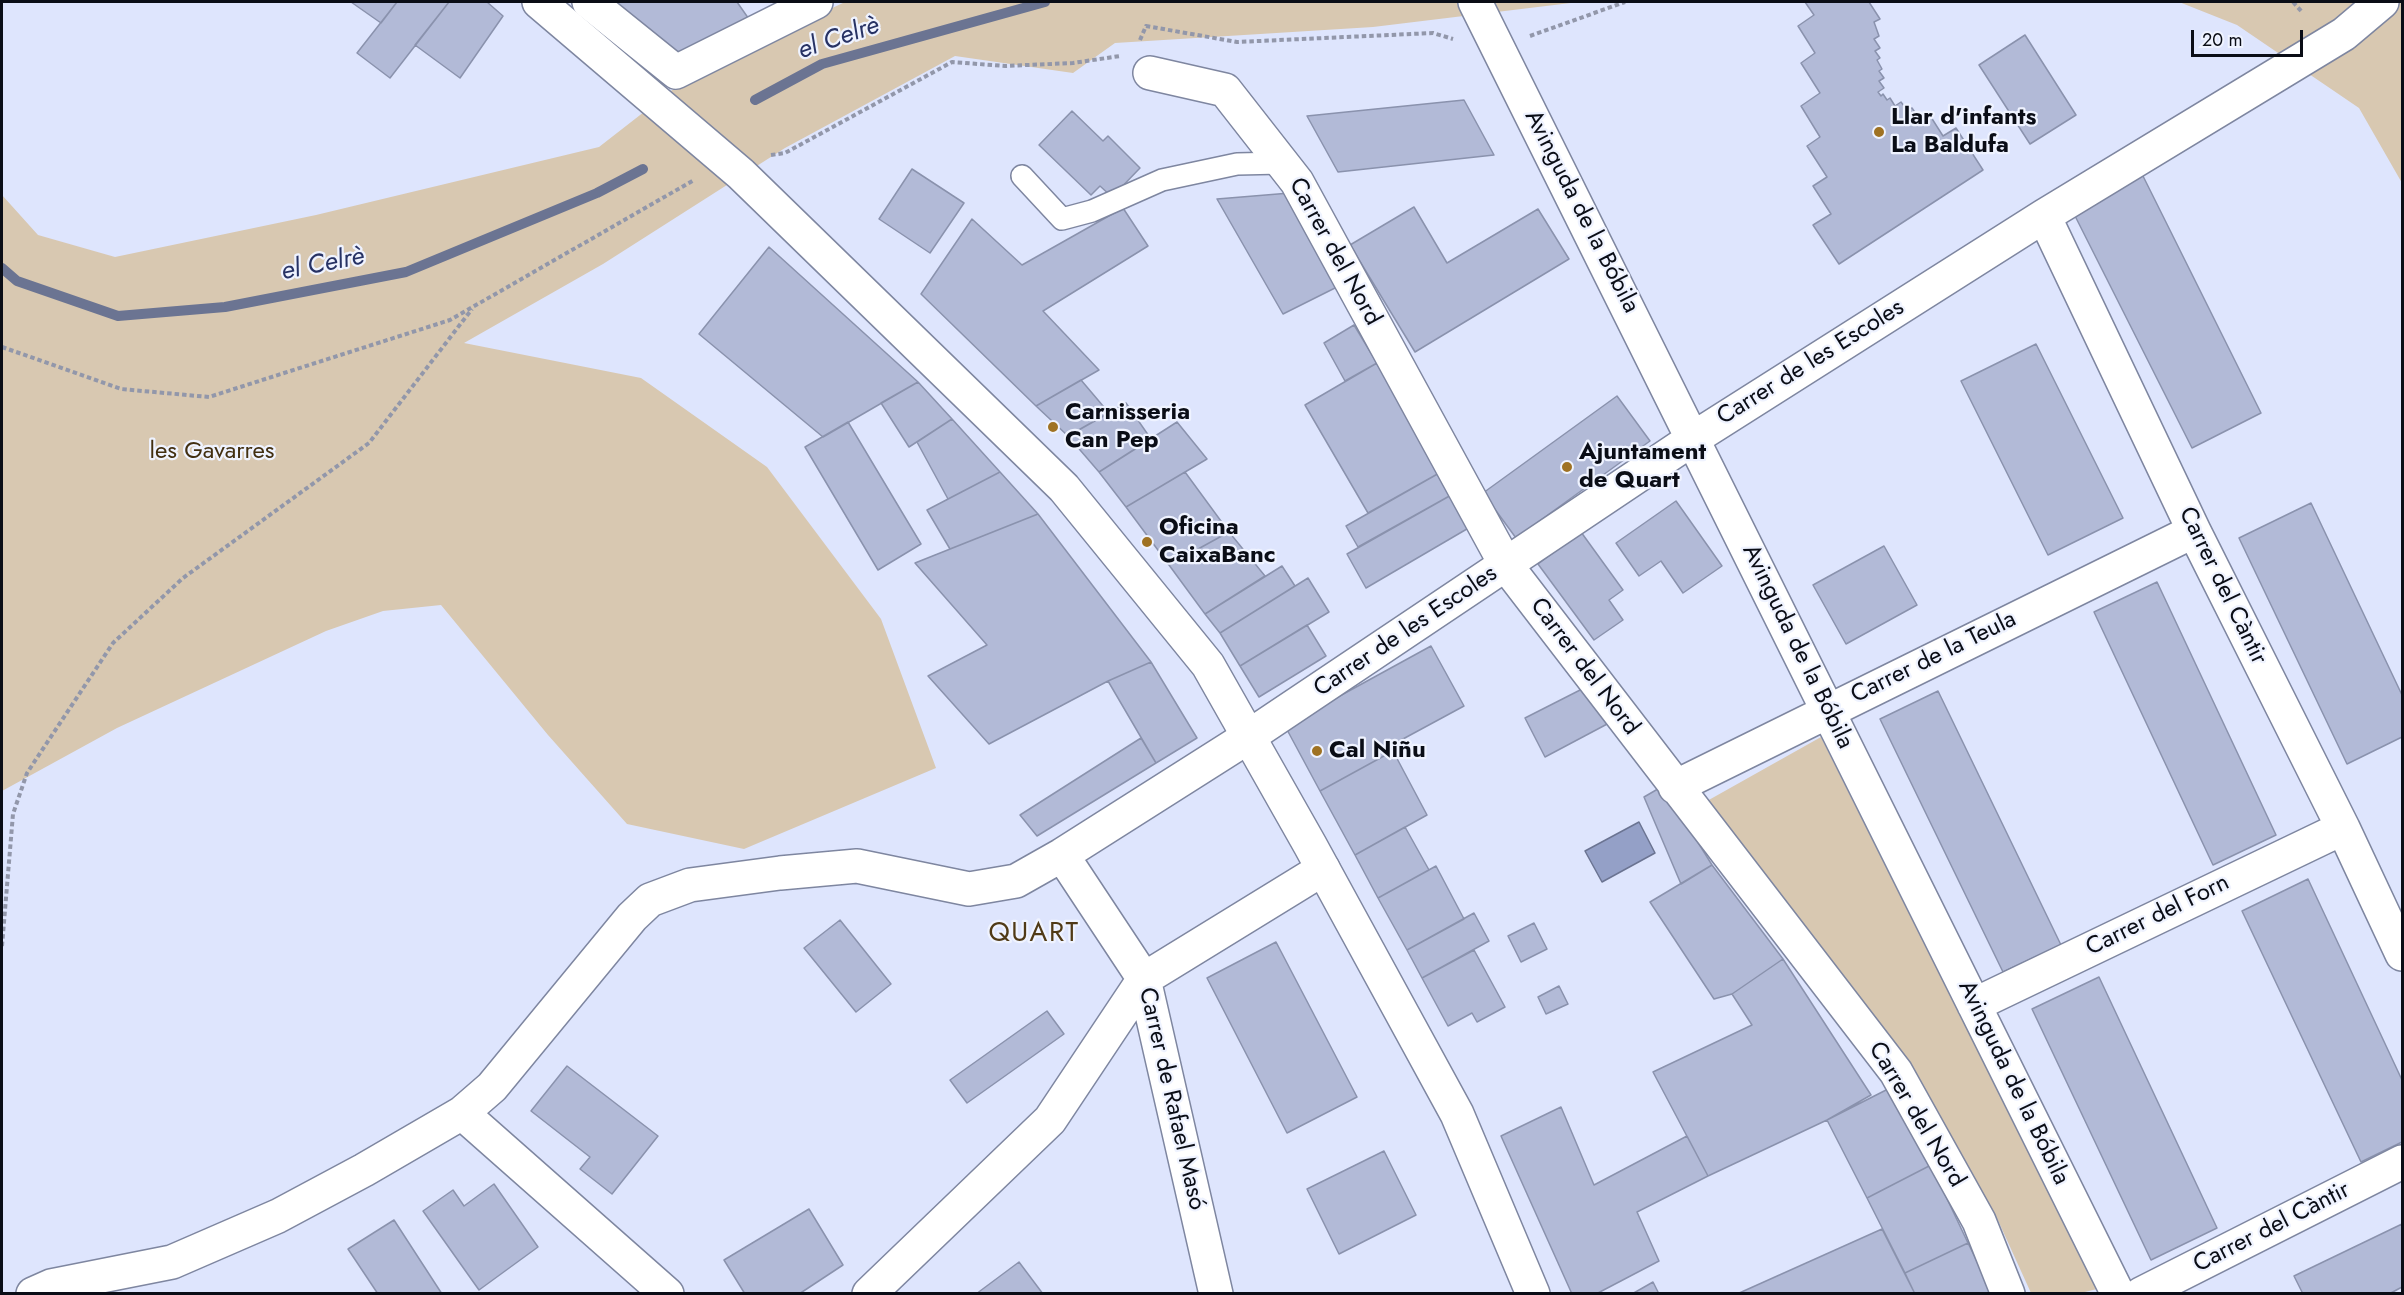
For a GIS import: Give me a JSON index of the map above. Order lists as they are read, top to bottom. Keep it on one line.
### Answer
{"streets":{"street":["Avinguda de la Bóbila","Carrer del Nord","Carrer de les Escoles","Carrer del Càntir","Carrer de la Teula","Carrer del Forn","Carrer de Rafael Masó"]},"crossings":[["Avinguda de la Bóbila","Carrer de les Escoles"],["Avinguda de la Bóbila","Carrer de la Teula"],["Avinguda de la Bóbila","Carrer del Forn"],["Carrer del Nord","Carrer de les Escoles"],["Carrer del Nord","Carrer de la Teula"],["Carrer de les Escoles","Carrer del Càntir"],["Carrer de les Escoles","Carrer de Rafael Masó"],["Carrer del Càntir","Carrer de la Teula"],["Carrer del Càntir","Carrer del Forn"]],"districts":["QUART"],"water":["el Celrè"],"parks":["les Gavarres"],"places":["Llar d'infants La Baldufa","Carnisseria Can Pep","Ajuntament de Quart","Oficina CaixaBanc","Cal Niñu"],"scale_bar":"20 m"}
